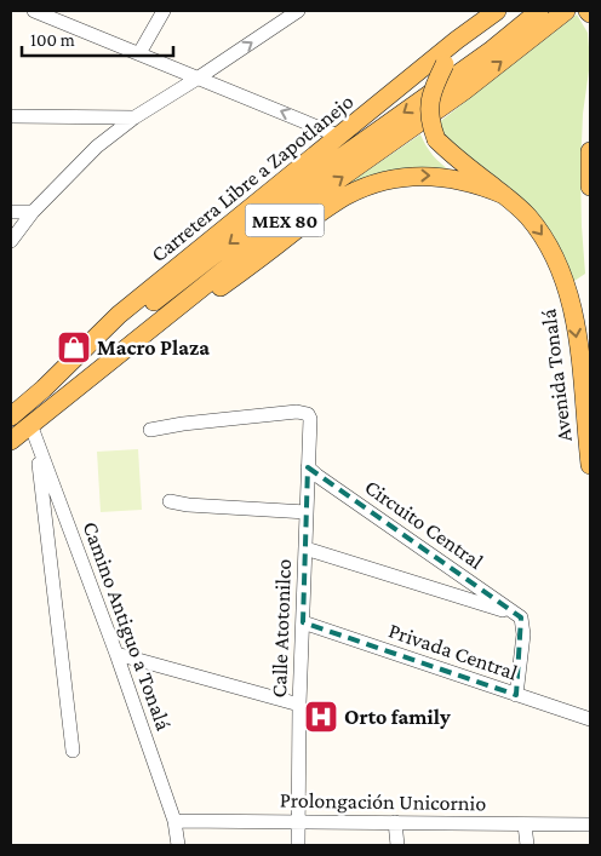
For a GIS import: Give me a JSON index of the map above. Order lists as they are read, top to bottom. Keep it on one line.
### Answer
{"streets":{"main road":["Carretera Libre a Zapotlanejo","MEX 80","Avenida Tonalá"],"street":["Circuito Central","Camino Antiguo a Tonalá","Calle Atotonilco","Privada Central","Prolongación Unicornio"]},"crossings":[["Carretera Libre a Zapotlanejo","Avenida Tonalá"],["MEX 80","Camino Antiguo a Tonalá"],["Circuito Central","Calle Atotonilco"],["Camino Antiguo a Tonalá","Prolongación Unicornio"],["Calle Atotonilco","Privada Central"],["Calle Atotonilco","Prolongación Unicornio"]],"one_way":["Avenida Tonalá"],"places":{"shop":["Macro Plaza"],"hospital":["Orto family"]},"scale_bar":"100 m"}
